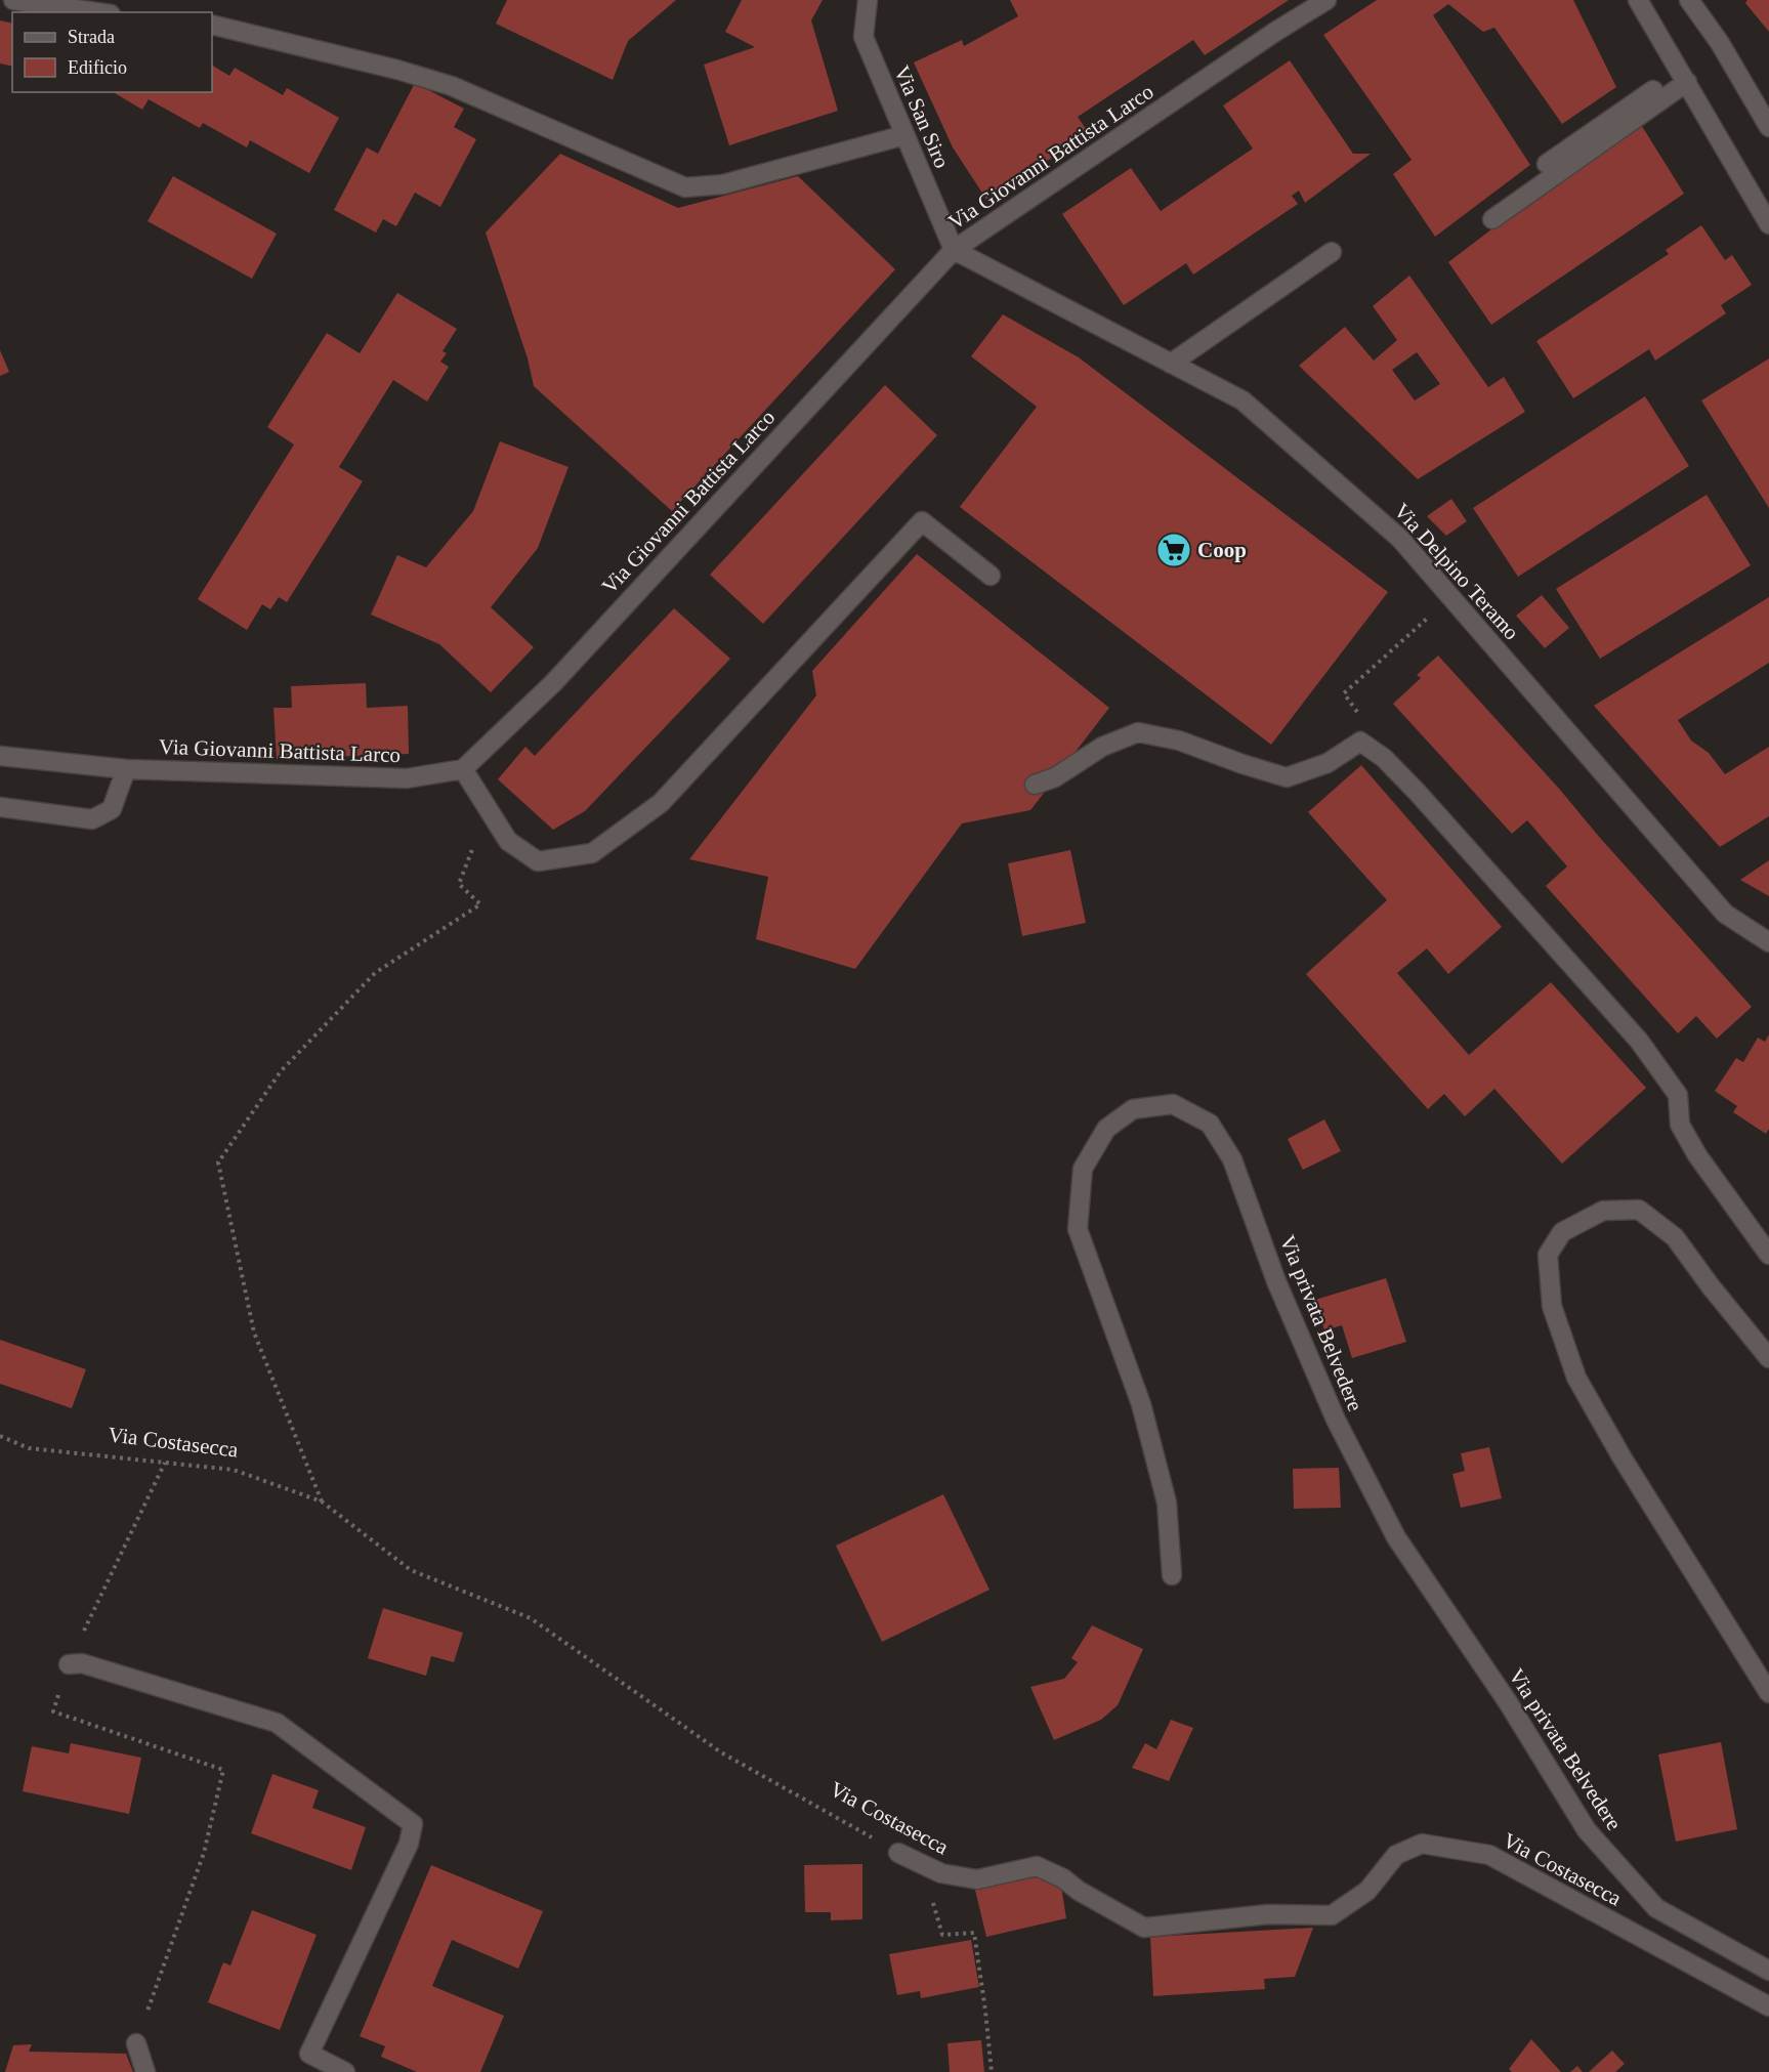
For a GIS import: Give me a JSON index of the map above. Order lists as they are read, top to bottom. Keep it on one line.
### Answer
{"streets":{"street":["Via San Siro","Via Giovanni Battista Larco","Via Delpino Teramo","Via privata Belvedere","Via Costasecca"]},"crossings":[["Via San Siro","Via Giovanni Battista Larco"],["Via San Siro","Via Delpino Teramo"],["Via Giovanni Battista Larco","Via Delpino Teramo"]],"places":{"supermarket":["Coop"]},"legend":["Strada","Edificio"]}
